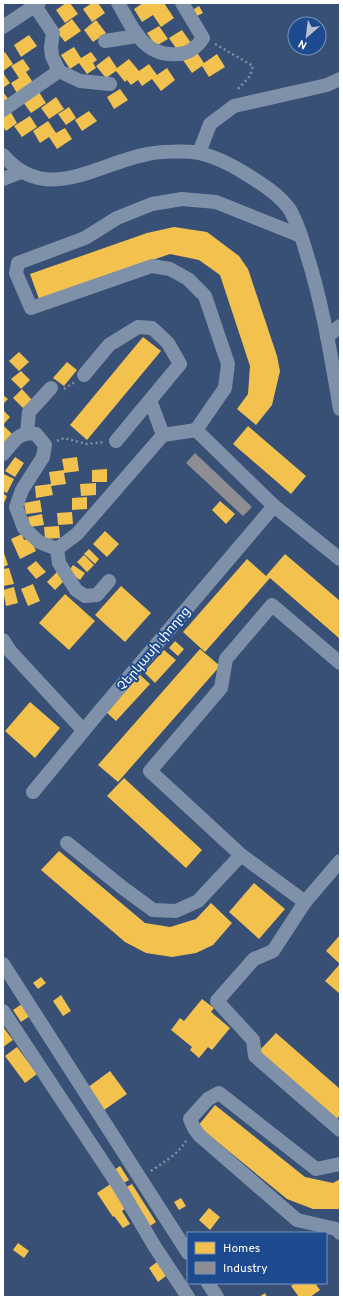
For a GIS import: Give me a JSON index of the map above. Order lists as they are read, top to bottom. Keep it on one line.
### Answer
{"streets":{"street":["Չերկասի փողոց"]},"legend":["Homes","Industry"],"north":"bottom left"}
